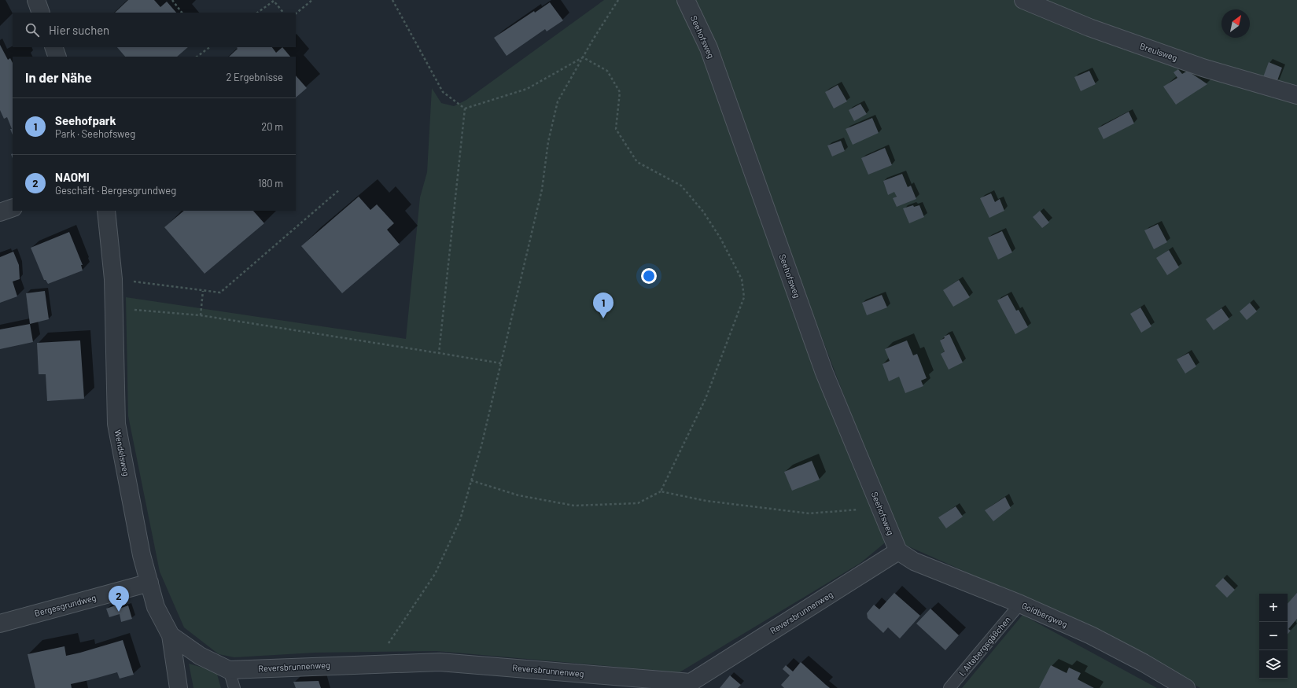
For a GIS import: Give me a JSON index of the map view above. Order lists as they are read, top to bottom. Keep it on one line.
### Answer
{"streets":{"street":["Seehofsweg","Breulsweg","Wendelsweg","Bergesgrundweg","Reversbrunnenweg","Goldbergweg"],"lane":["I. Altebergsgäßchen"]},"crossings":[["Seehofsweg","Reversbrunnenweg"],["Seehofsweg","Goldbergweg"],["Wendelsweg","Bergesgrundweg"],["Wendelsweg","Reversbrunnenweg"],["Reversbrunnenweg","Goldbergweg"],["Goldbergweg","I. Altebergsgäßchen"]],"north":"top right","page":{"search":"Hier suchen","heading":["In der Nähe","2 Ergebnisse"],"list":[{"mark":"1","name":"Seehofpark","note":"Park · Seehofsweg","value":"20 m"},{"mark":"2","name":"NAOMI","note":"Geschäft · Bergesgrundweg","value":"180 m"}],"pins":["1","2"],"map_buttons":["+","−"]}}
